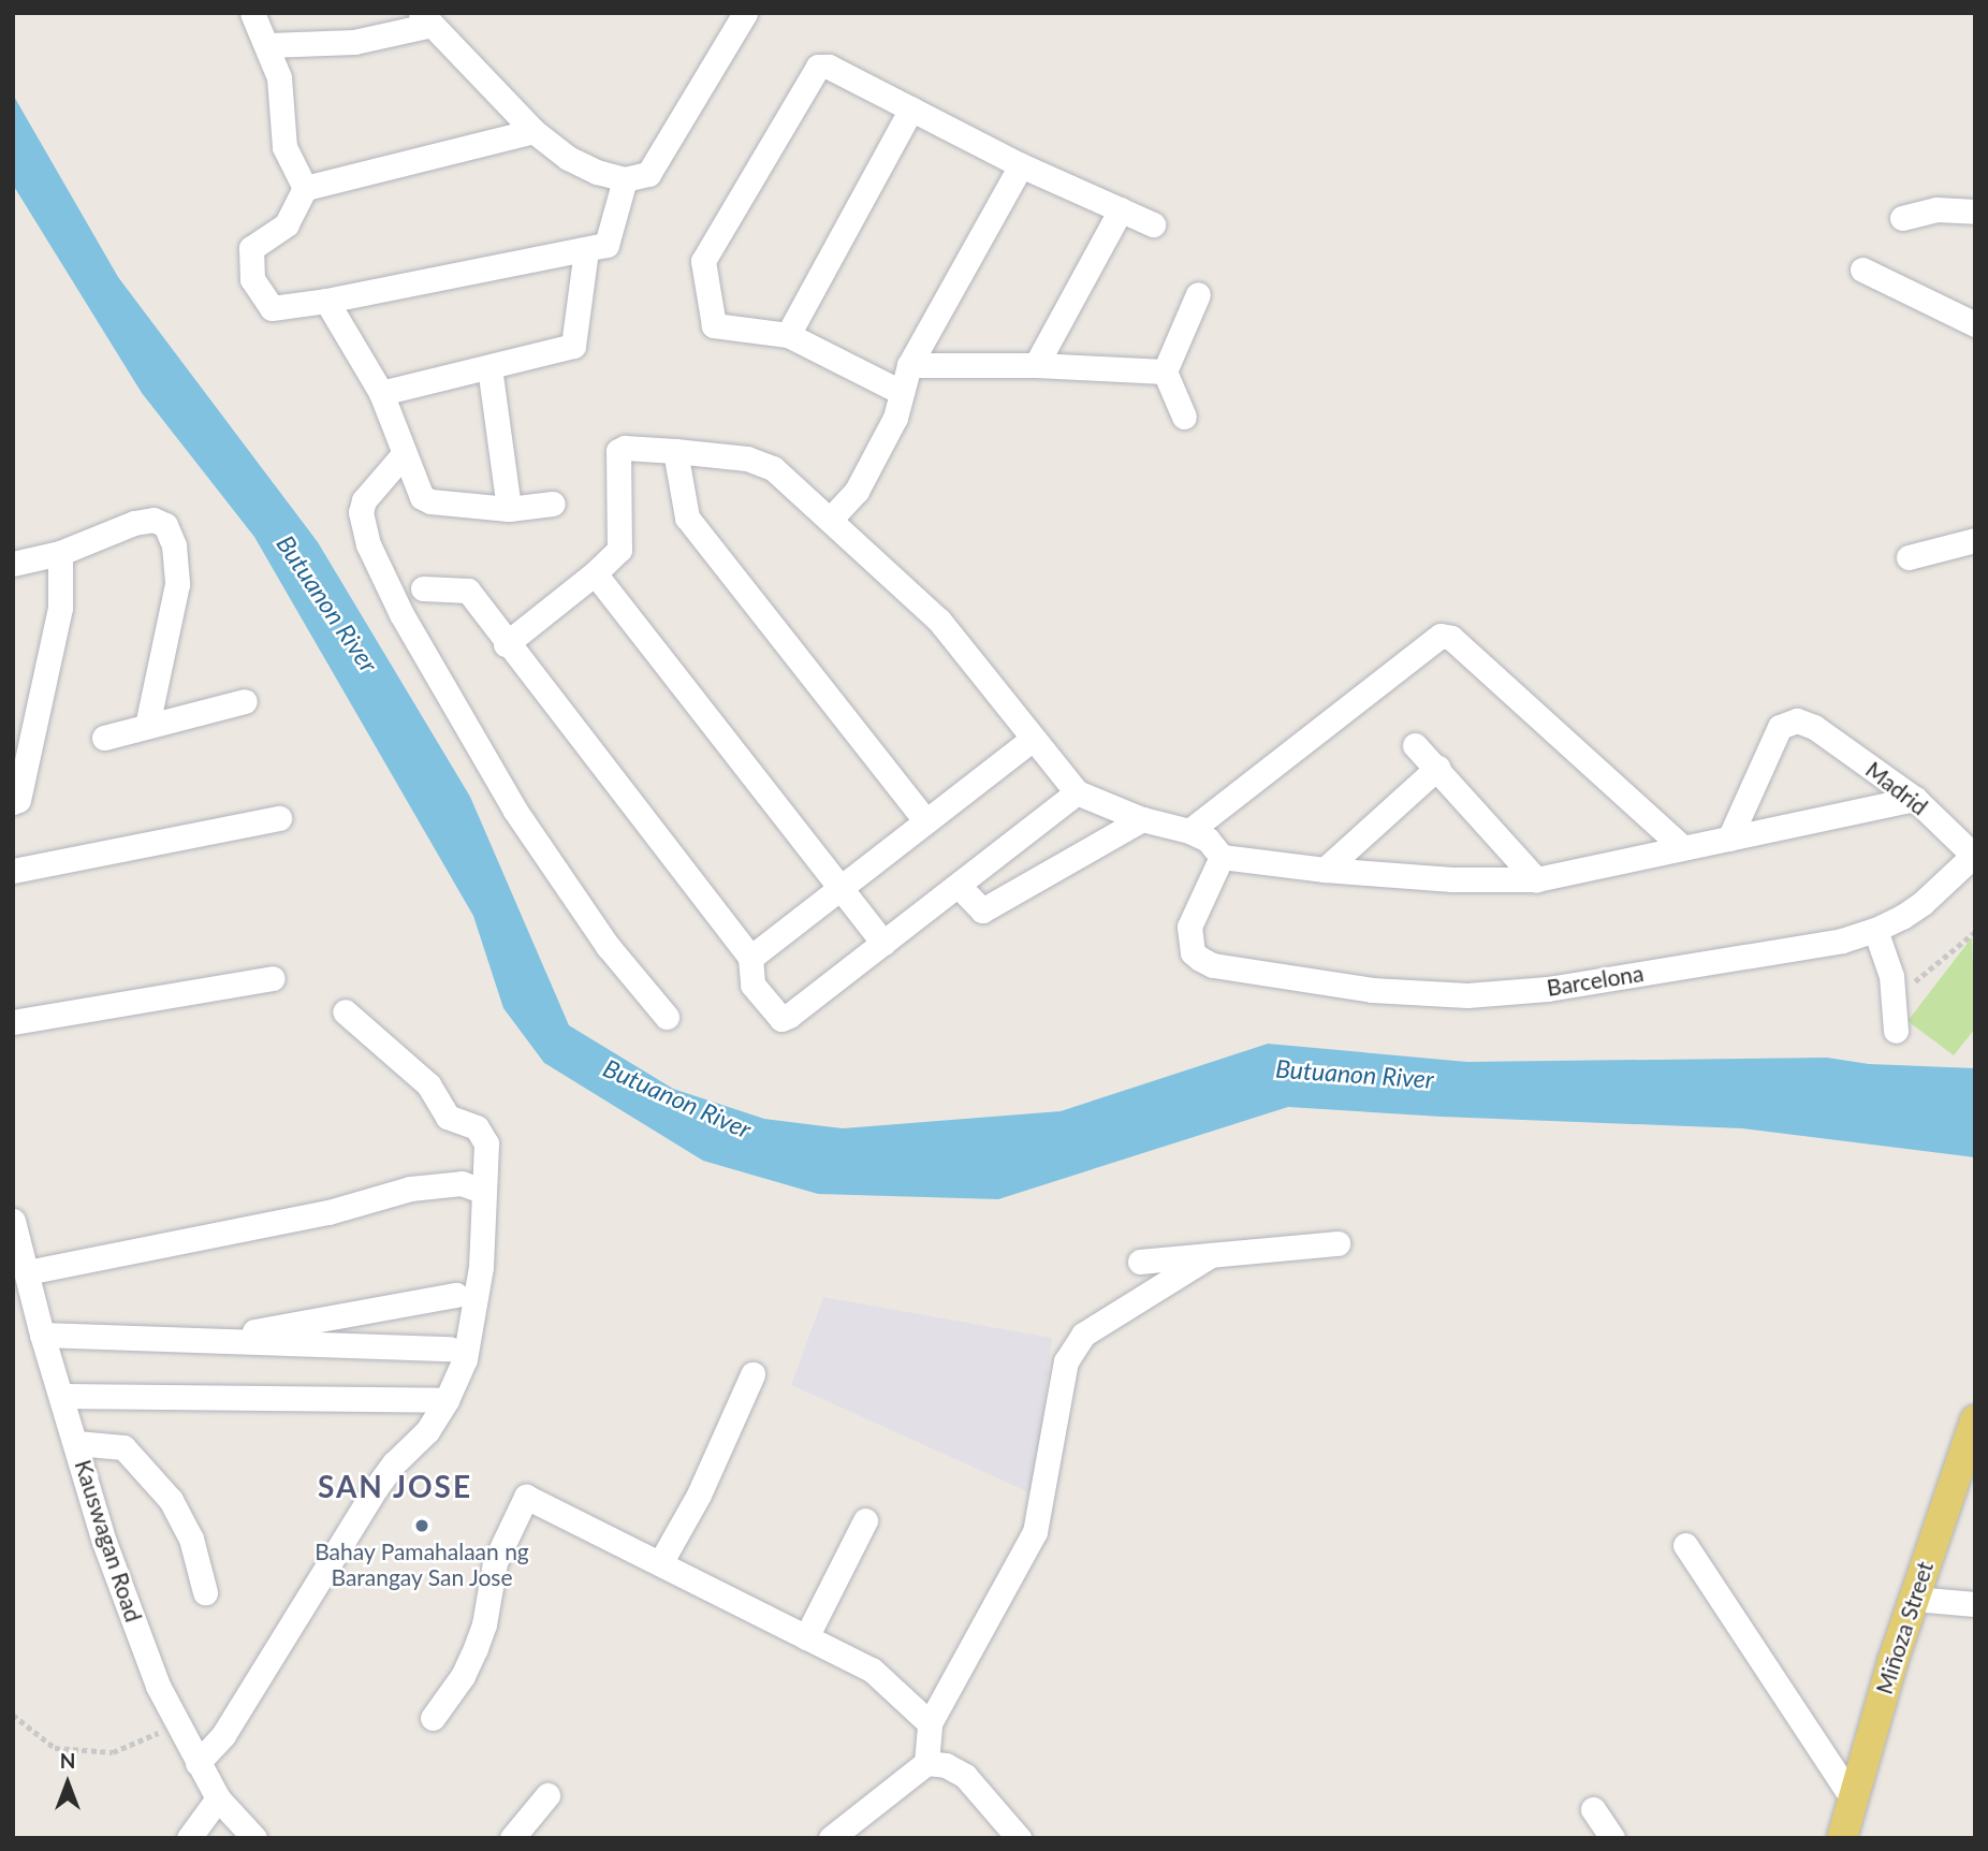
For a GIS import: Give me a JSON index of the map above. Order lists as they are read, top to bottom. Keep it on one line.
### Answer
{"streets":{"main road":["Miñoza Street"],"street":["Madrid","Barcelona","Kauswagan Road"]},"crossings":[["Madrid","Barcelona"]],"districts":["SAN JOSE"],"water":["Butuanon River"],"places":["Bahay Pamahalaan ng Barangay San Jose"],"north":"top"}
